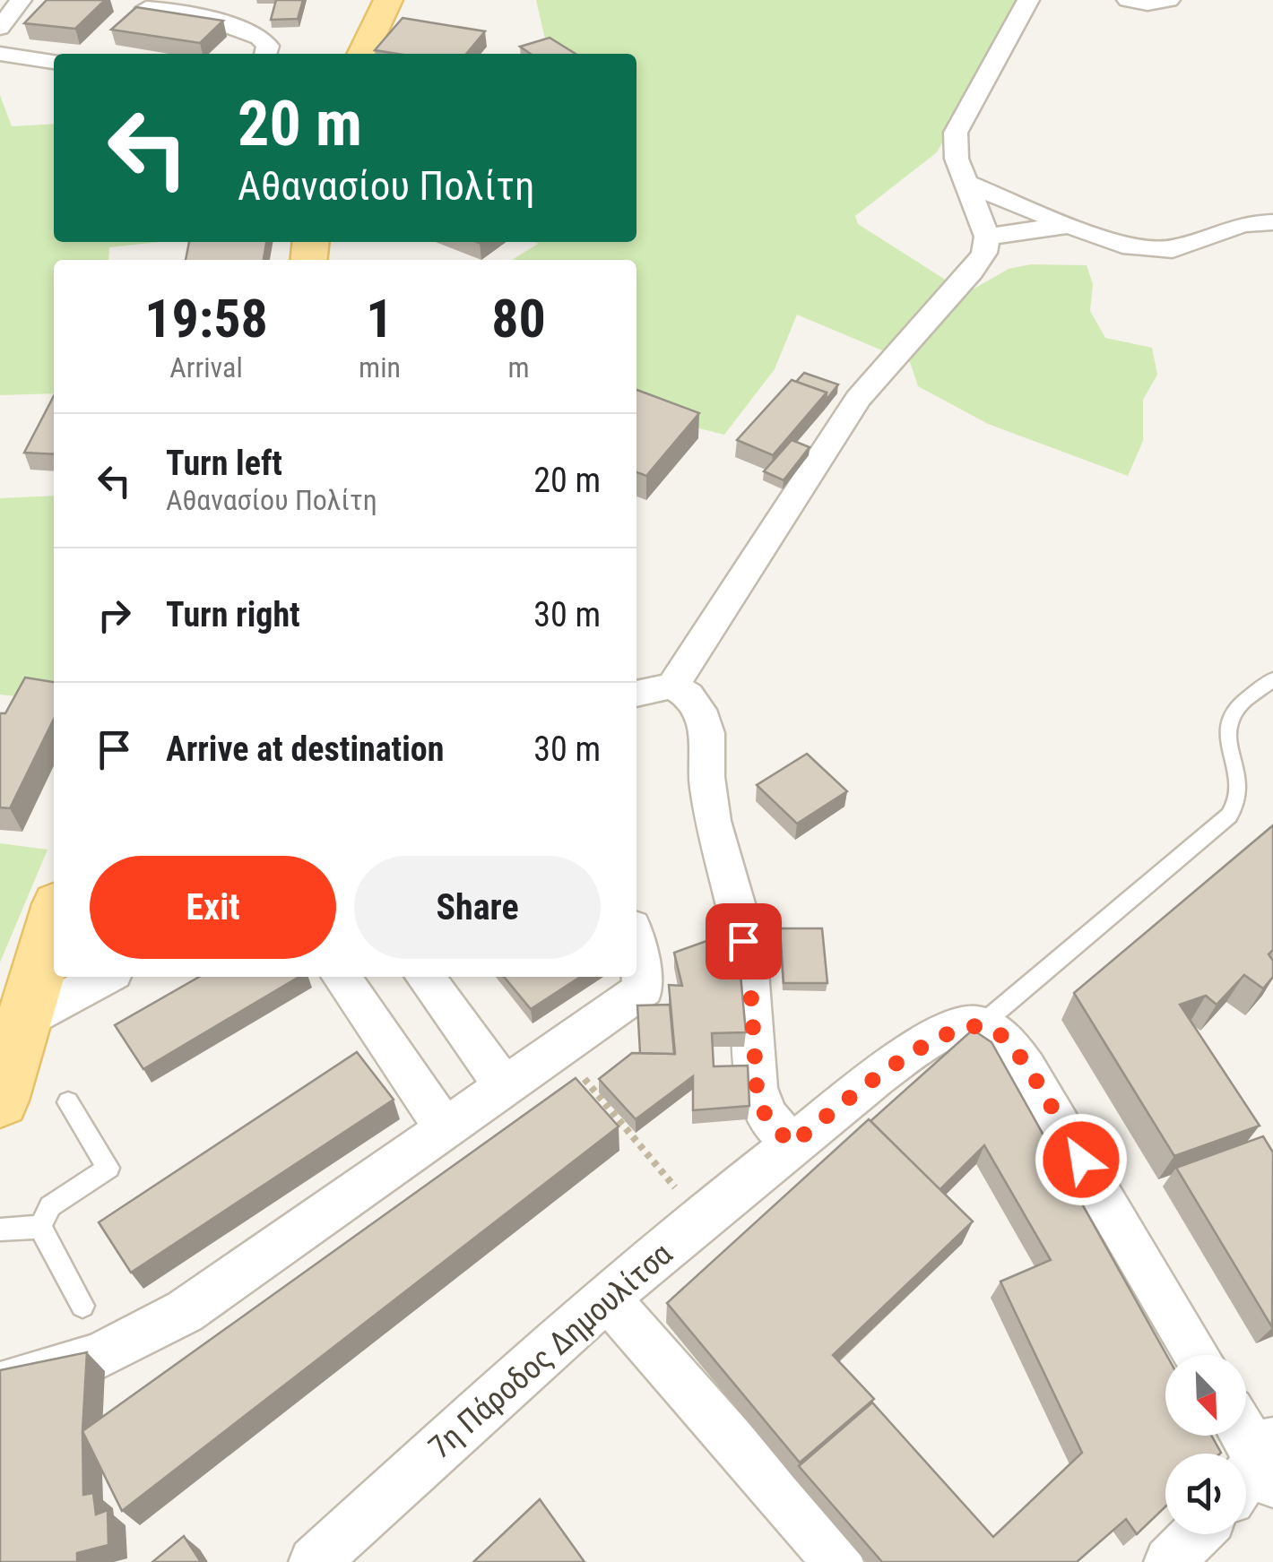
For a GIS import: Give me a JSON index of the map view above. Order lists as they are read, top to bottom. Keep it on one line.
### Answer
{"streets":{"street":["7η Πάροδος Δημουλίτσα"]},"north":"bottom right","page":{"turn":["20 m","Αθανασίου Πολίτη"],"eta":["19:58","Arrival","1","min","80","m"],"list":[{"name":"Turn left","note":"Αθανασίου Πολίτη","value":"20 m"},{"name":"Turn right","value":"30 m"},{"name":"Arrive at destination","value":"30 m"}],"buttons":["Exit","Share"]}}
